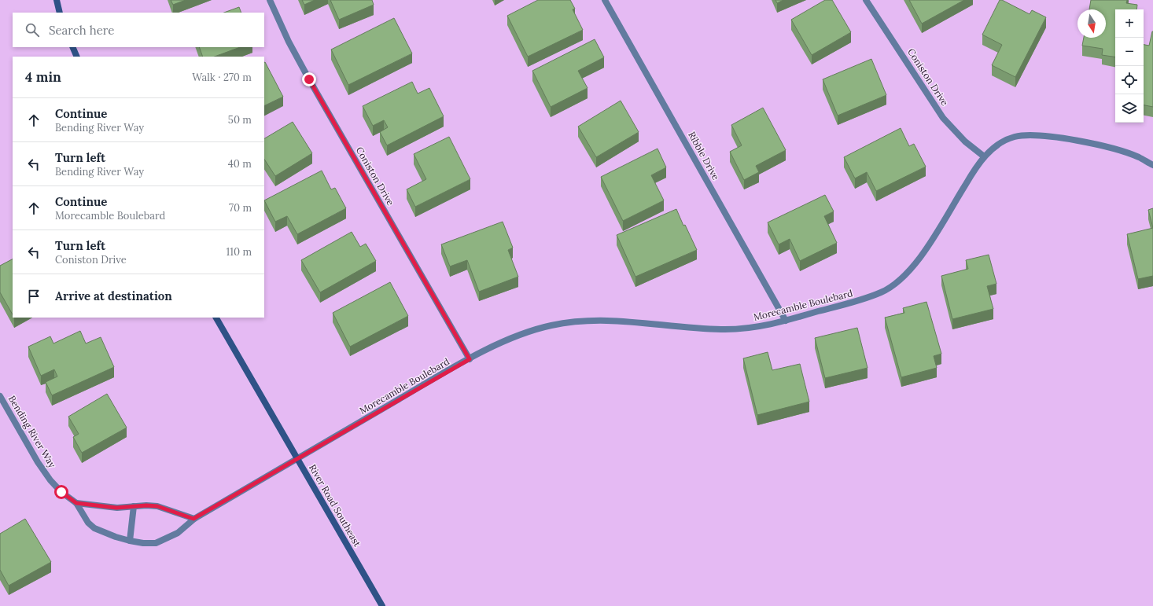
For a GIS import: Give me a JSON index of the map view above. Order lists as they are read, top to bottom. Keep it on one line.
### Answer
{"streets":{"main road":["River Road Southeast"],"street":["Coniston Drive","Ribble Drive","Morecamble Boulebard","Bending River Way"]},"crossings":[["Coniston Drive","Morecamble Boulebard"],["Ribble Drive","Morecamble Boulebard"],["Morecamble Boulebard","Bending River Way"],["Morecamble Boulebard","River Road Southeast"],["Bending River Way","River Road Southeast"]],"north":"bottom","page":{"map_buttons":["+","−"],"search":"Search here","heading":["4 min","Walk · 270 m"],"list":[["Continue","Bending River Way","50 m"],["Turn left","Bending River Way","40 m"],["Continue","Morecamble Boulebard","70 m"],["Turn left","Coniston Drive","110 m"],"Arrive at destination"]}}
